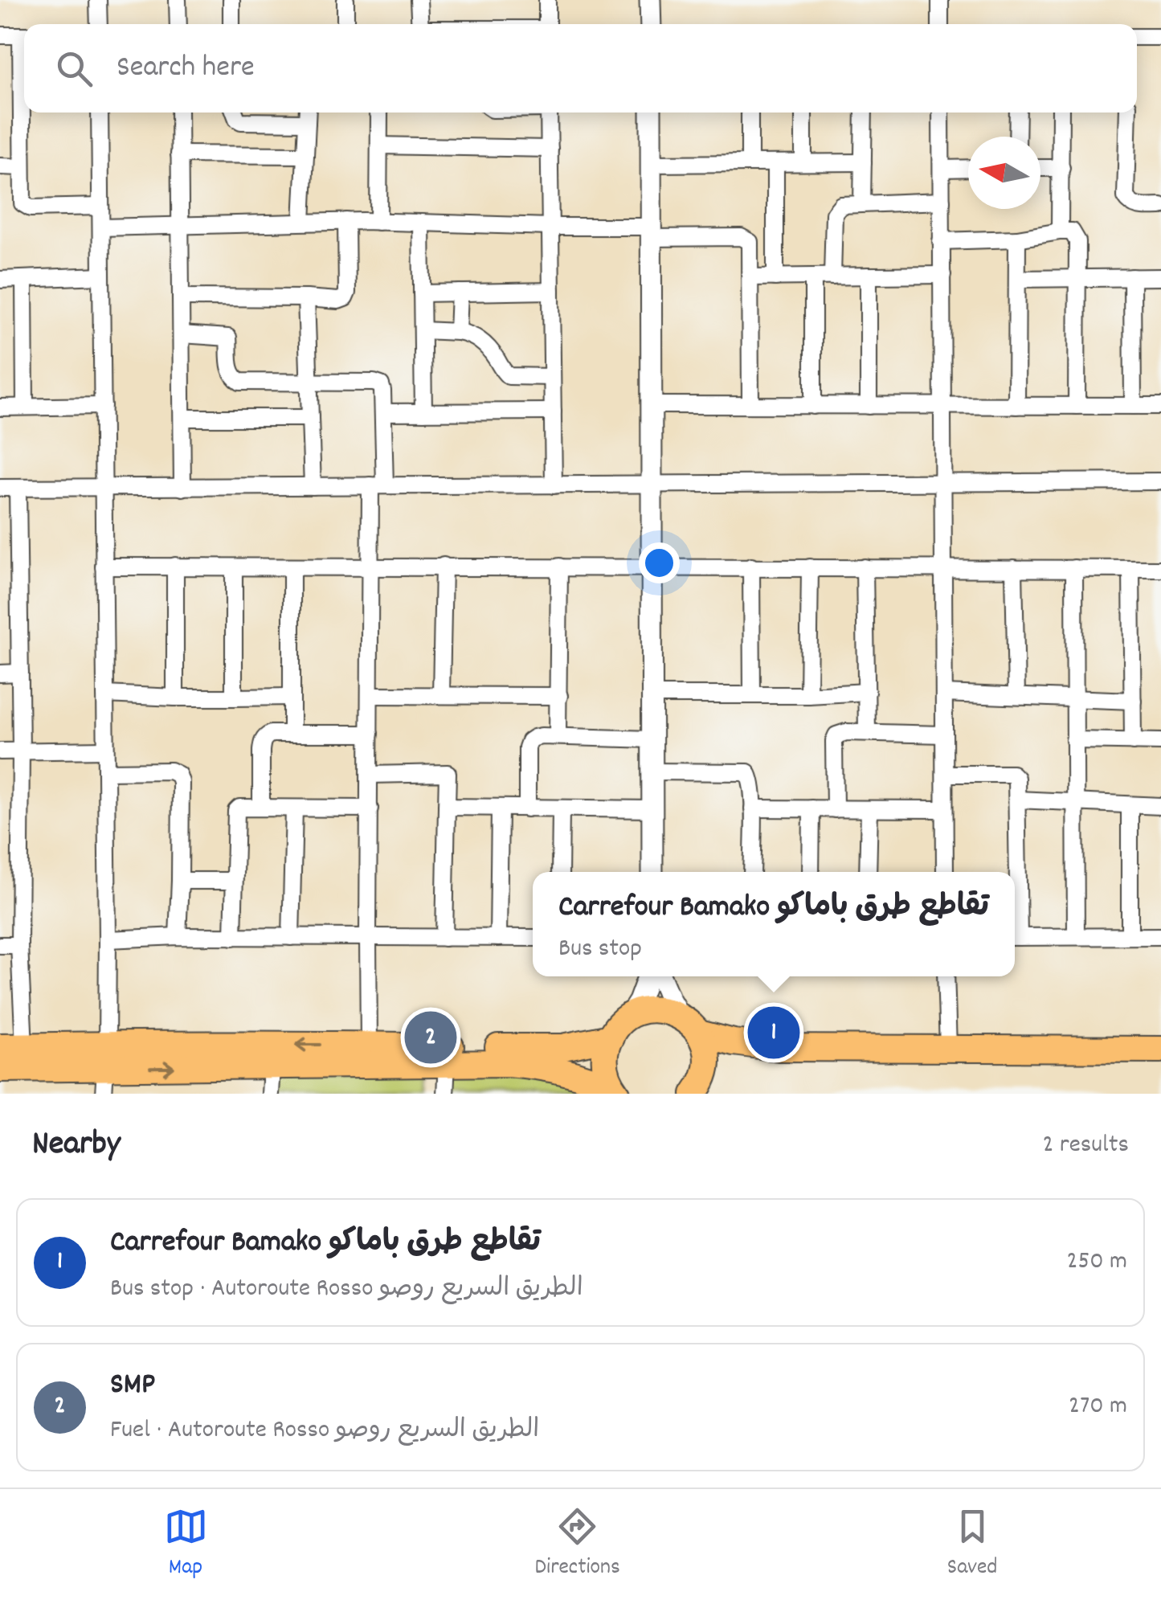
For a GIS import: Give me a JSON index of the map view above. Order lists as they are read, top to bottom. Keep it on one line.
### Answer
{"north":"left","page":{"search":"Search here","popup":["Carrefour Bamako تقاطع طرق باماكو","Bus stop"],"pins":["1","2"],"heading":["Nearby","2 results"],"list":[{"mark":"1","name":"Carrefour Bamako تقاطع طرق باماكو","note":"Bus stop · Autoroute Rosso الطريق السريع روصو","value":"250 m"},{"mark":"2","name":"SMP","note":"Fuel · Autoroute Rosso الطريق السريع روصو","value":"270 m"}],"nav":["Map","Directions","Saved"]}}
